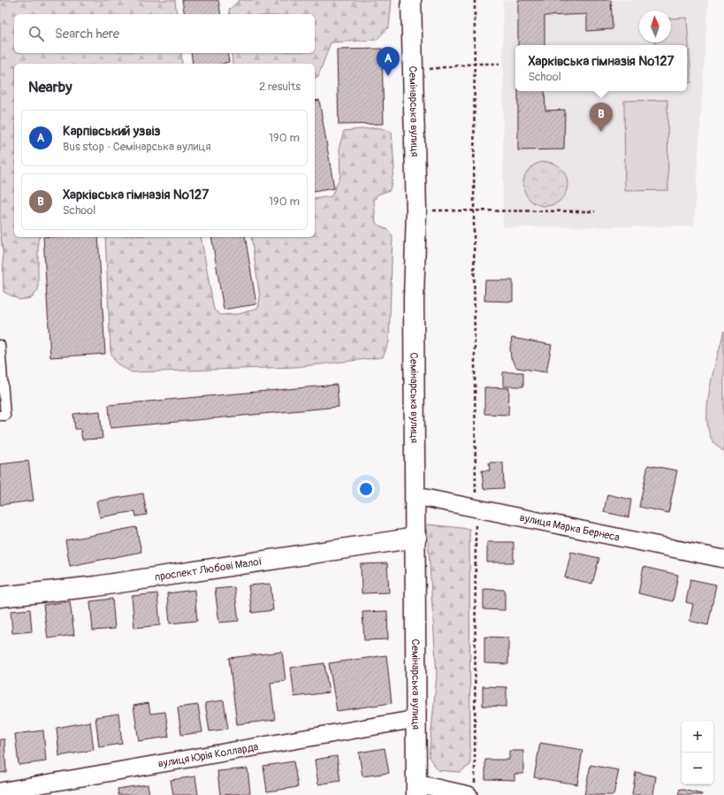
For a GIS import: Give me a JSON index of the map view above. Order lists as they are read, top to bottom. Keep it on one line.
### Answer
{"streets":{"main road":["Семінарська вулиця","проспект Любові Малої"],"street":["вулиця Марка Бернеса","вулиця Юрія Колларда"]},"crossings":[["Семінарська вулиця","вулиця Марка Бернеса"],["Семінарська вулиця","проспект Любові Малої"],["Семінарська вулиця","вулиця Юрія Колларда"]],"north":"top","page":{"search":"Search here","popup":["Харківська гімназія №127","School"],"pins":["A","B"],"heading":["Nearby","2 results"],"list":[{"mark":"A","name":"Карпівський узвіз","note":"Bus stop · Семінарська вулиця","value":"190 m"},{"mark":"B","name":"Харківська гімназія №127","note":"School","value":"190 m"}],"map_buttons":["+","−"]}}
